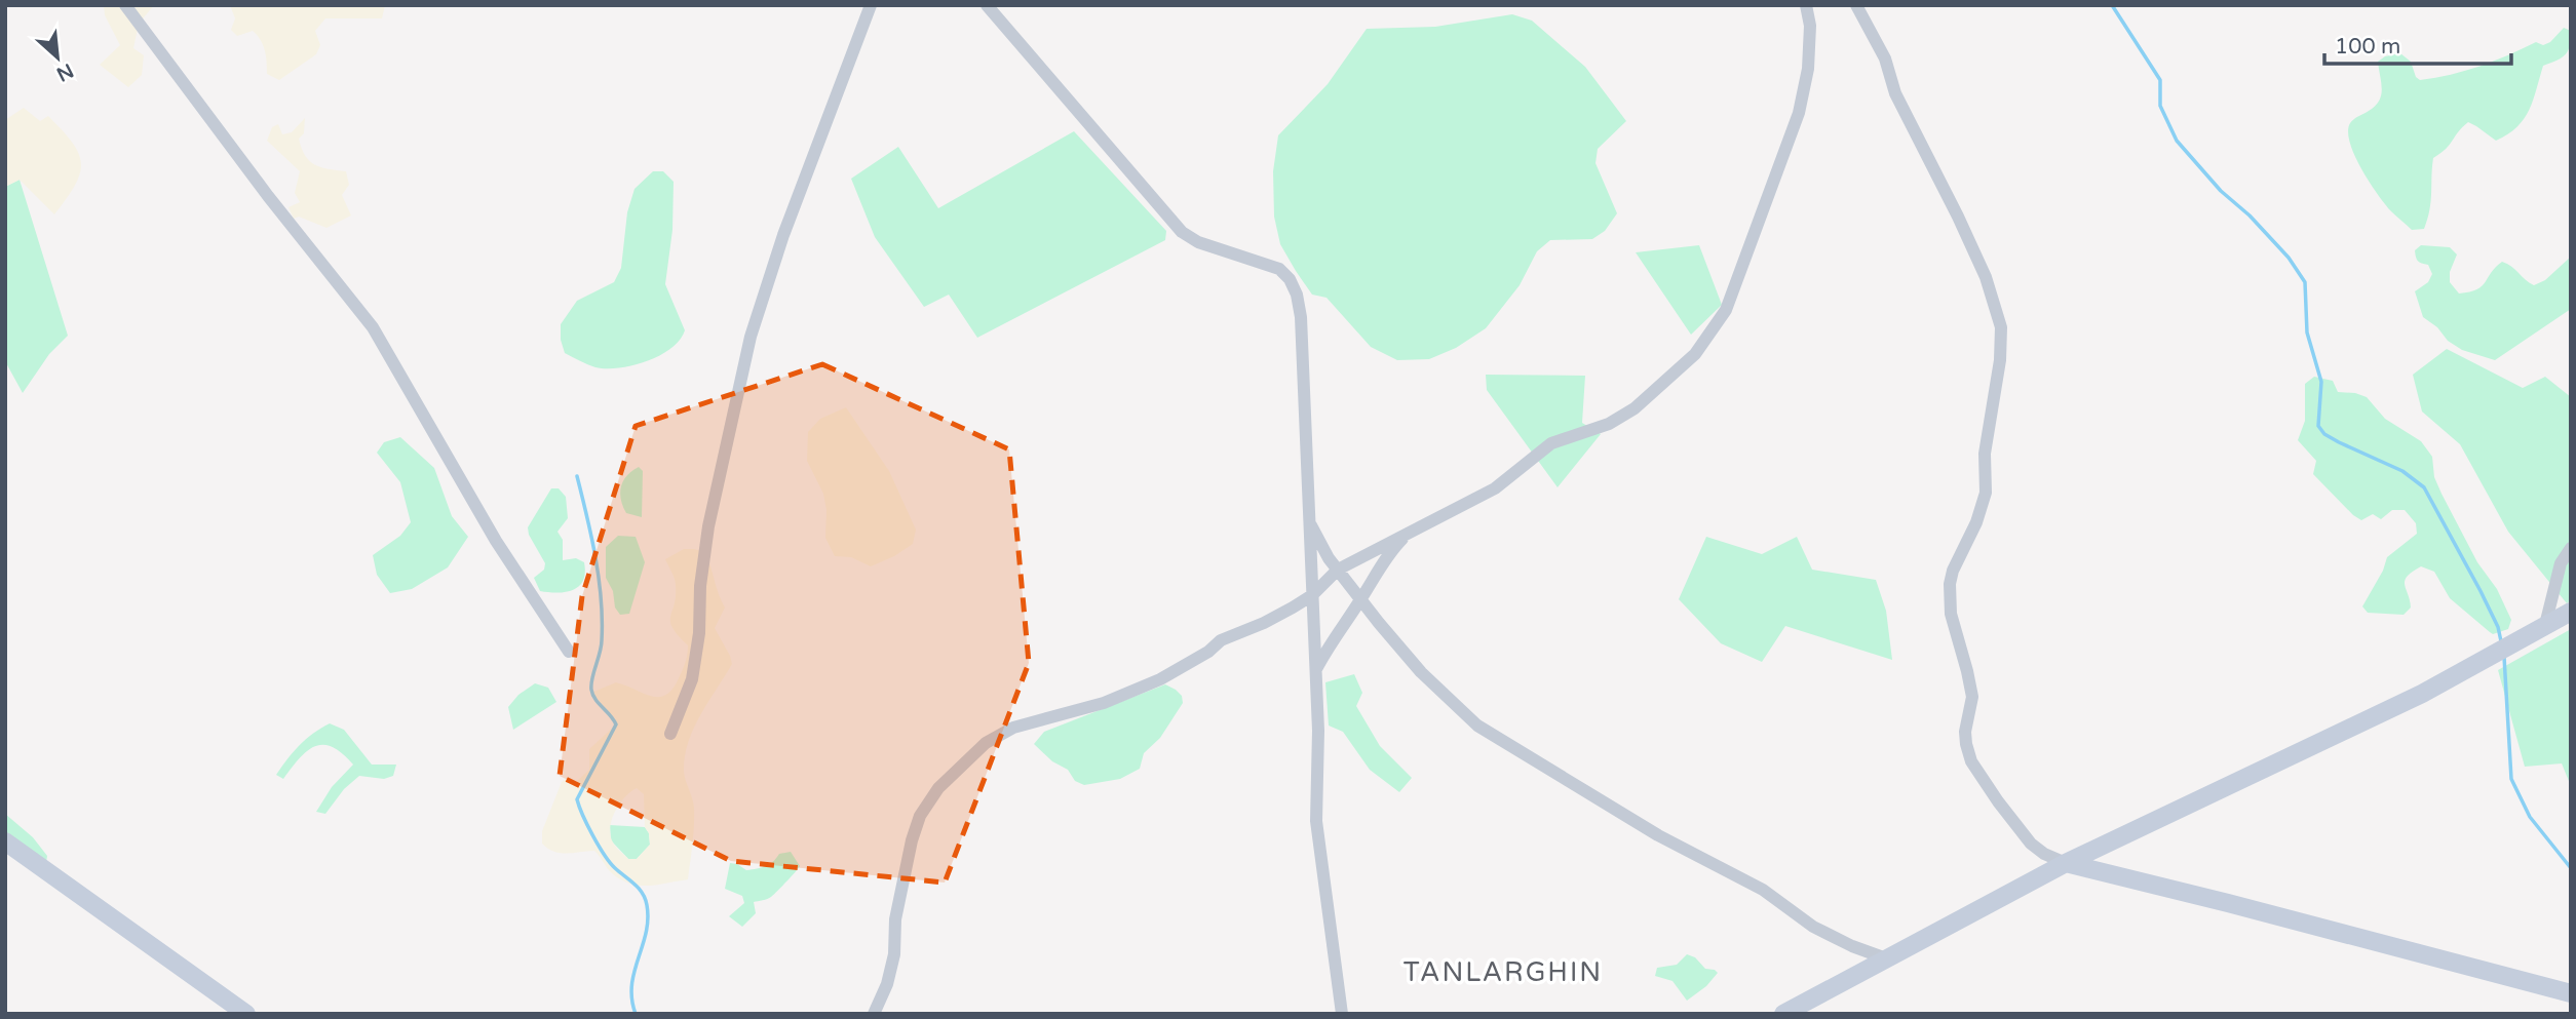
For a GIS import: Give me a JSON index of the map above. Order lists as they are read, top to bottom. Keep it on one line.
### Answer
{"districts":["TANLARGHIN"],"scale_bar":"100 m","north":"bottom right"}
